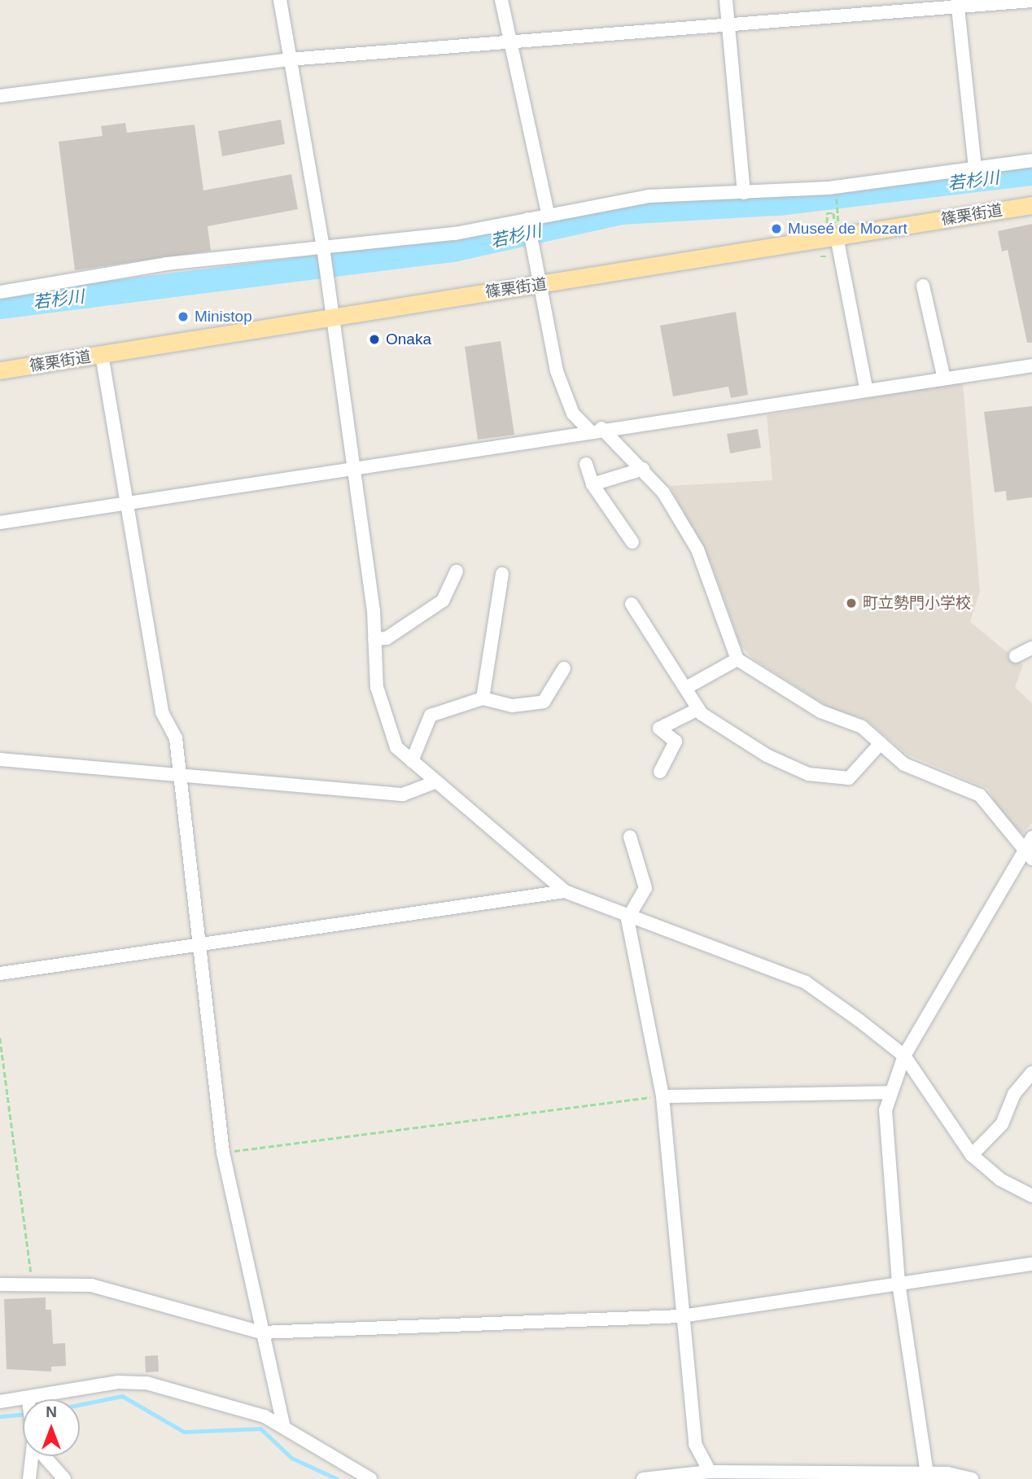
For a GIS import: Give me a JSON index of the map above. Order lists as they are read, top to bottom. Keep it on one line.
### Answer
{"streets":{"main road":["篠栗街道"]},"water":["若杉川"],"places":["Museé de Mozart","Ministop","Onaka","町立勢門小学校"],"north":"top"}
